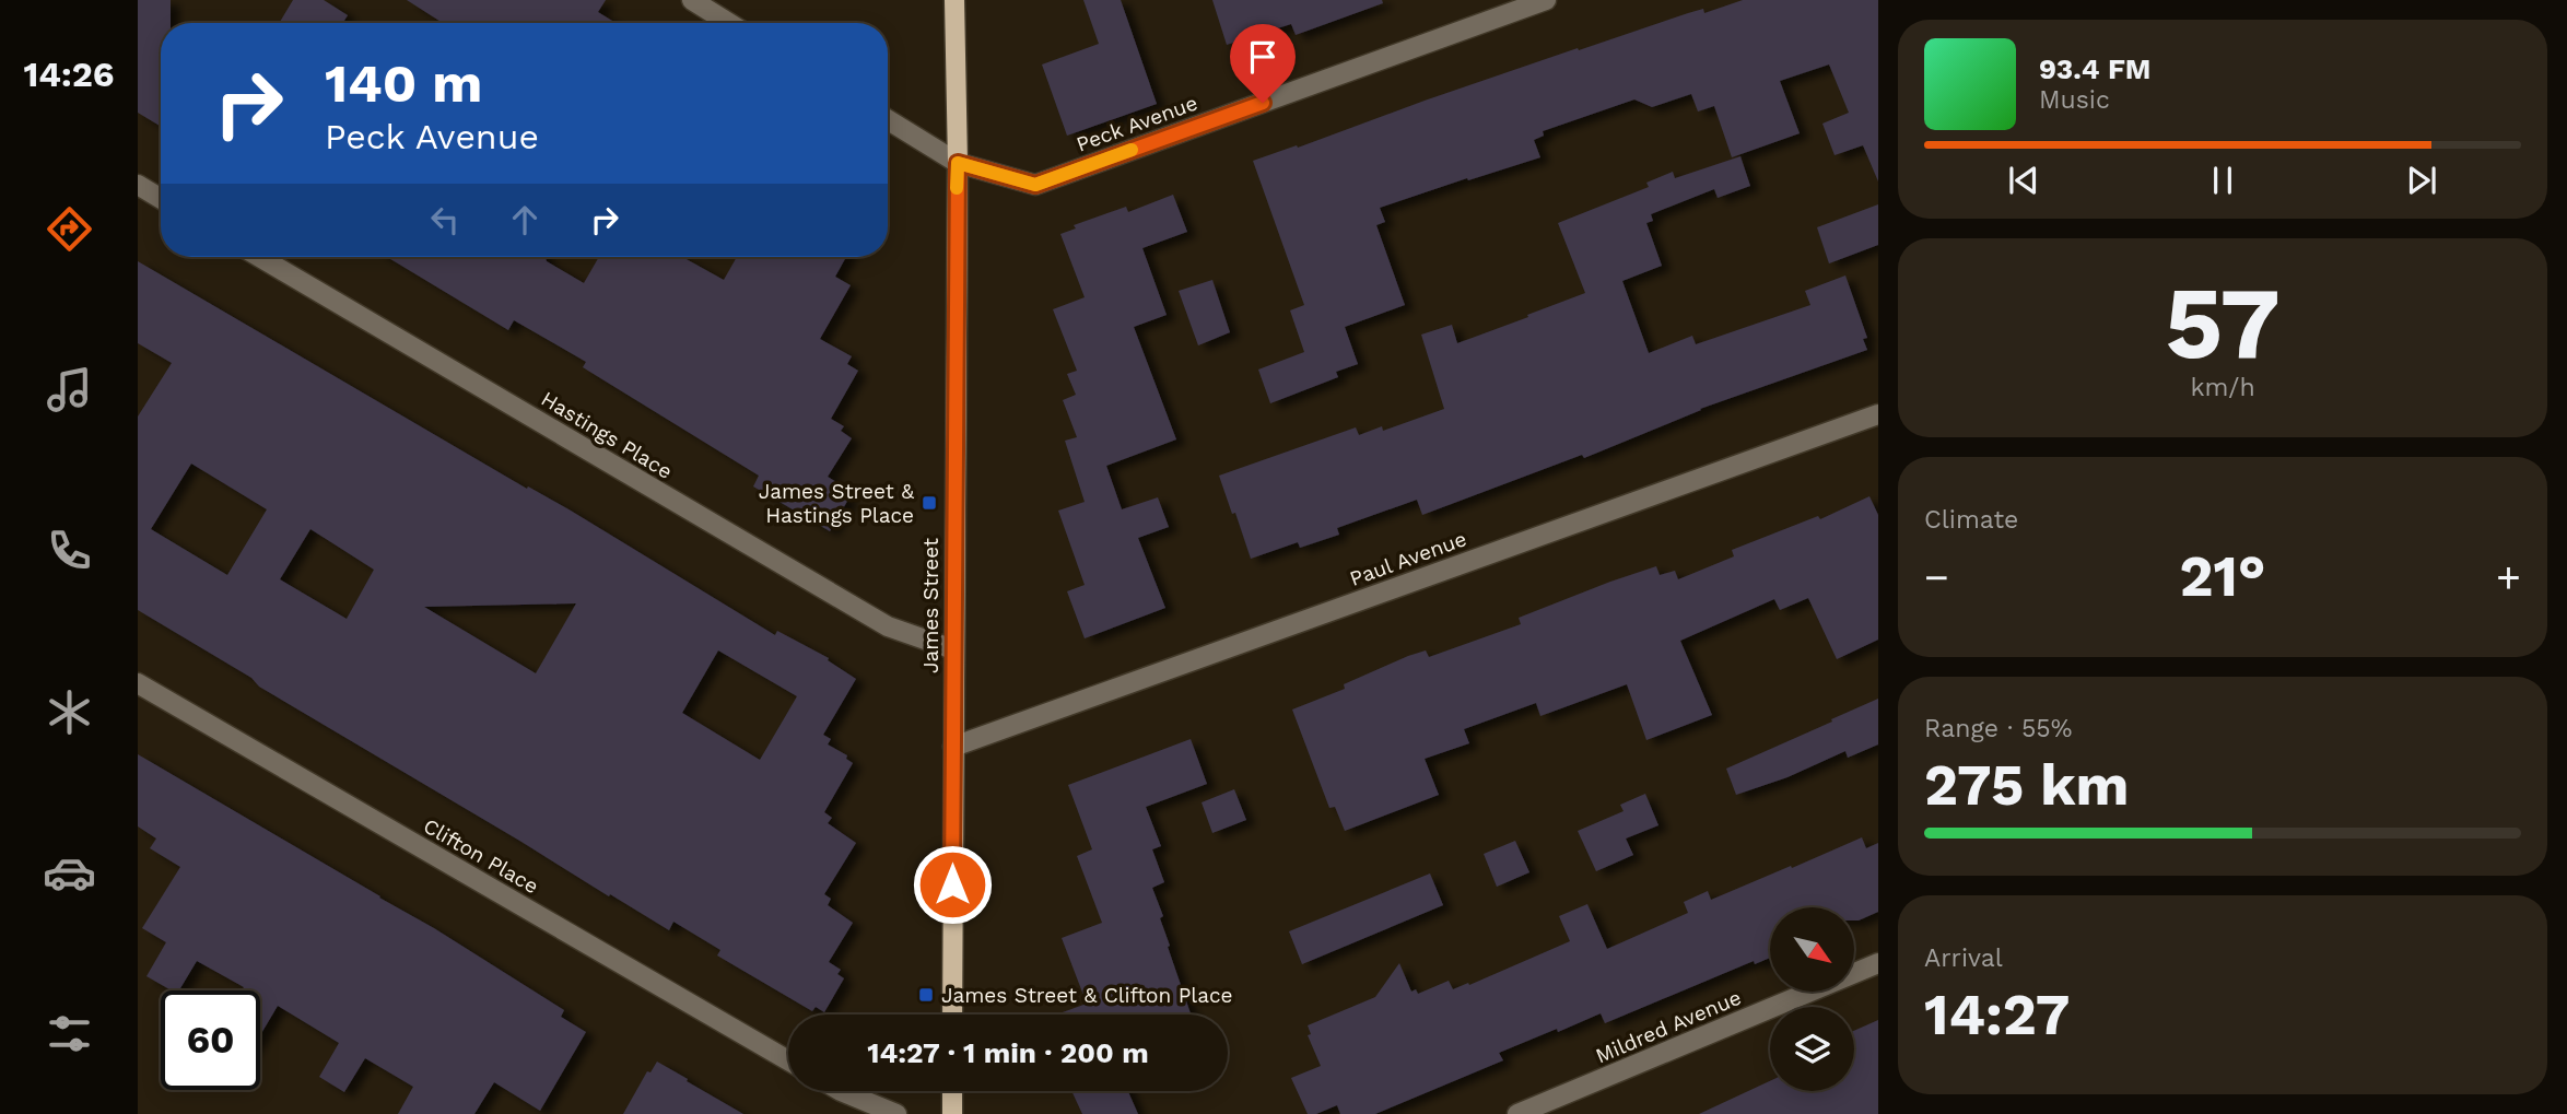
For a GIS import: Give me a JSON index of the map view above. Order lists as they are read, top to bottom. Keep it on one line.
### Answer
{"streets":{"main road":["James Street"],"street":["Peck Avenue","Hastings Place","Paul Avenue","Clifton Place","Mildred Avenue"]},"crossings":[["Peck Avenue","James Street"],["Hastings Place","James Street"],["Paul Avenue","James Street"]],"places":{"transit":["James Street & Hastings Place","James Street & Clifton Place"]},"north":"bottom right","page":{"tabs":"14:26","turn":["140 m","Peck Avenue"],"song":["93.4 FM","Music"],"tile":[["57","km/h"],"Climate",["Range · 55%","275 km"],["Arrival","14:27"]],"heat":["−","21°","+"],"limit":"60","trip":"14:27 · 1 min · 200 m"}}
